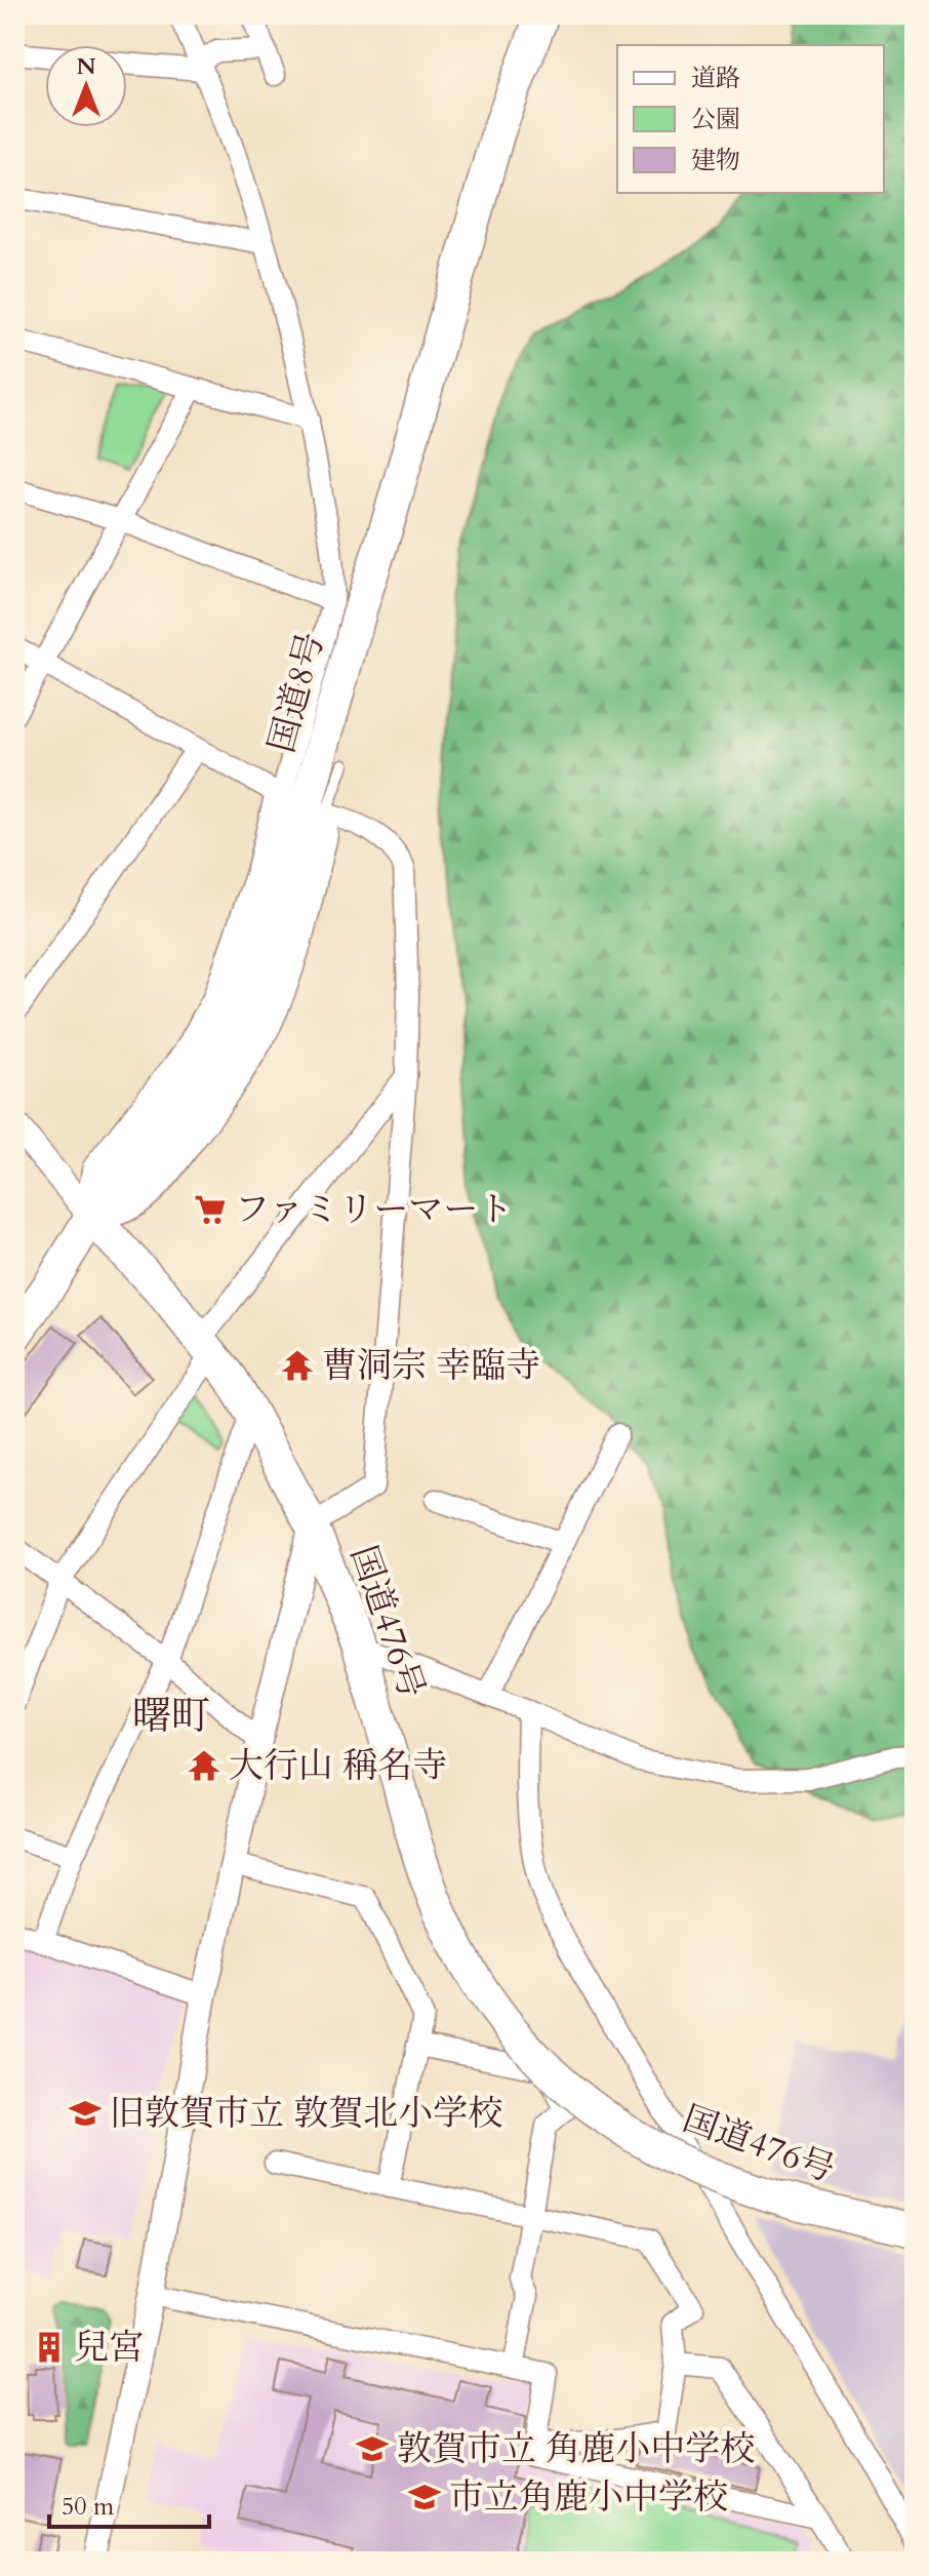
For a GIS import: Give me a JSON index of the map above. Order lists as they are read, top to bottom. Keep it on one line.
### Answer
{"streets":{"highway":["国道8号","国道476号"]},"crossings":[["国道8号","国道476号"]],"districts":["曙町"],"places":{"supermarket":["ファミリーマート"],"temple":["曹洞宗 幸臨寺","大行山 稱名寺"],"school or university":["旧敦賀市立 敦賀北小学校","敦賀市立 角鹿小中学校","市立角鹿小中学校"],"building":["兒宮"]},"legend":["道路","公園","建物"],"scale_bar":"50 m","north":"top"}
